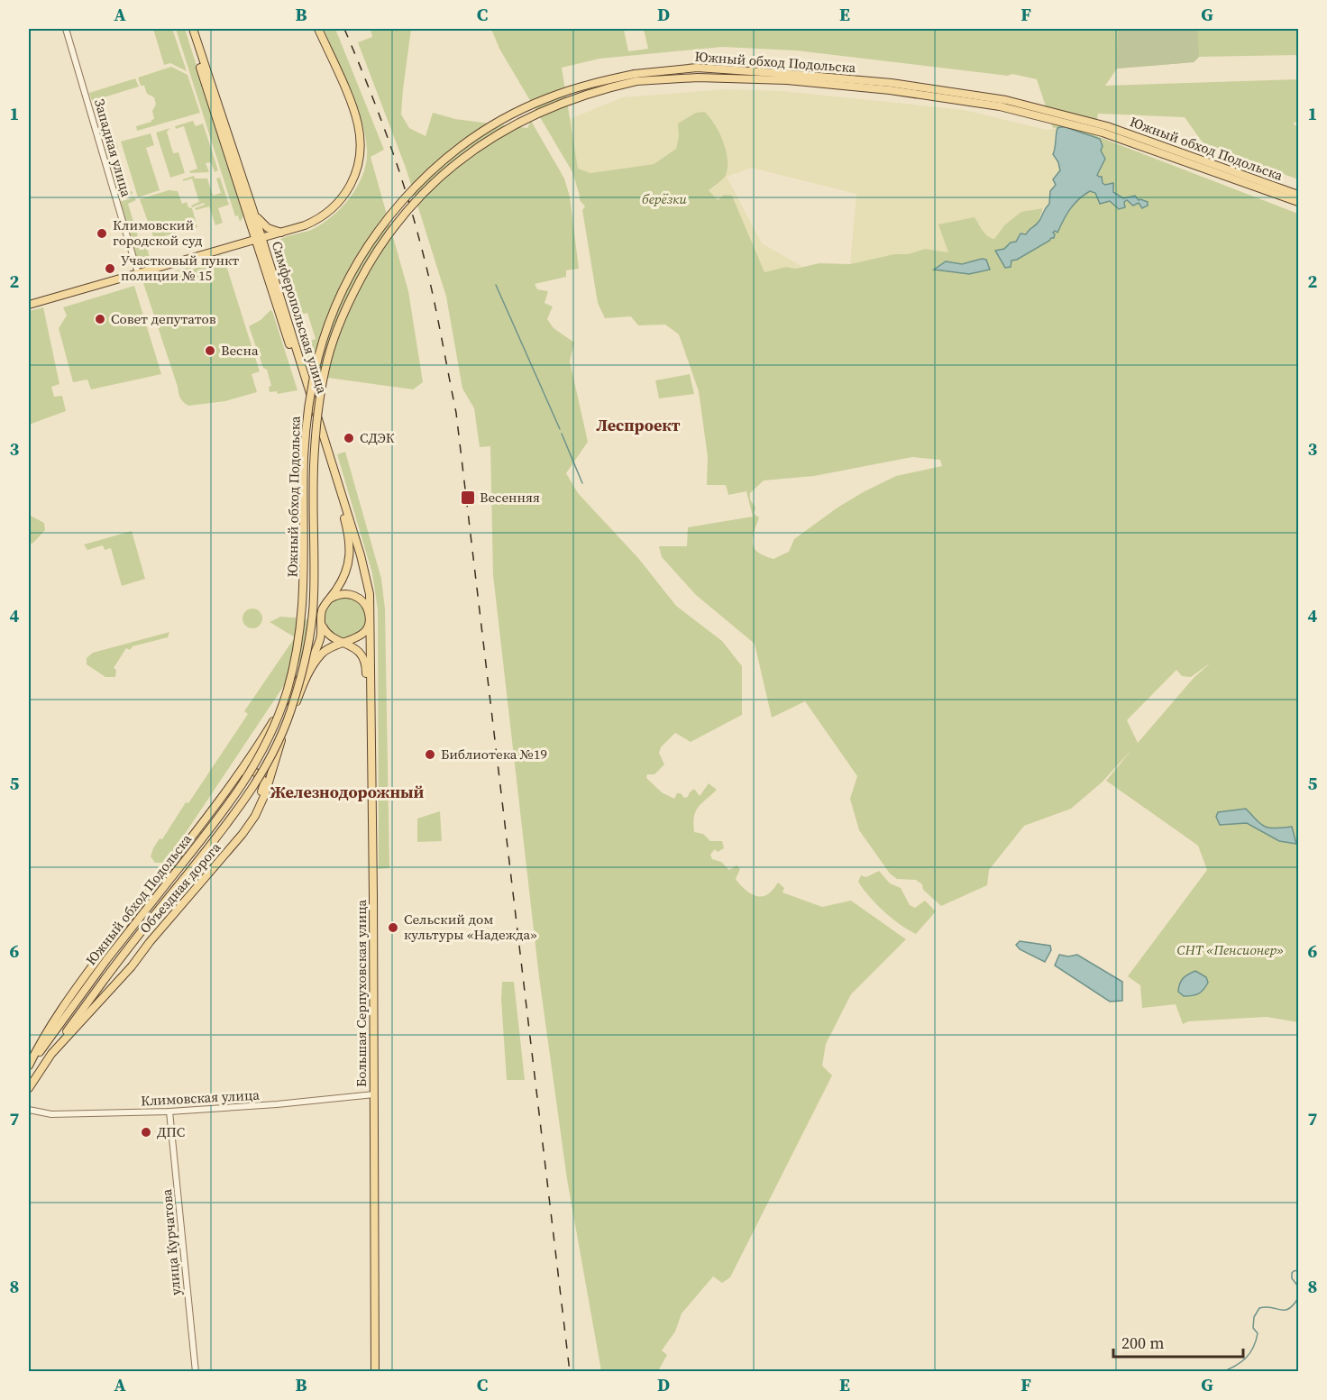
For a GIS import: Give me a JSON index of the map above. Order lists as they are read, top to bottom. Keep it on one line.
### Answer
{"streets":{"main road":["Южный обход Подольска","Симферопольская улица","Объездная дорога","Большая Серпуховская улица"],"street":["Западная улица","Климовская улица","улица Курчатова"]},"crossings":[["Южный обход Подольска","Объездная дорога"],["Симферопольская улица","Большая Серпуховская улица"],["Большая Серпуховская улица","Климовская улица"],["Климовская улица","улица Курчатова"]],"districts":["Леспроект","Железнодорожный"],"parks":["берёзки","СНТ «Пенсионер»"],"places":{"other":["Климовский городской суд","Участковый пункт полиции № 15","Совет депутатов","Весна","СДЭК","Библиотека №19","Сельский дом культуры «Надежда»","ДПС"],"transit":["Весенняя"]},"scale_bar":"200 m","grid":{"columns":["A","B","C","D","E","F","G"],"rows":["1","2","3","4","5","6","7","8"]}}
